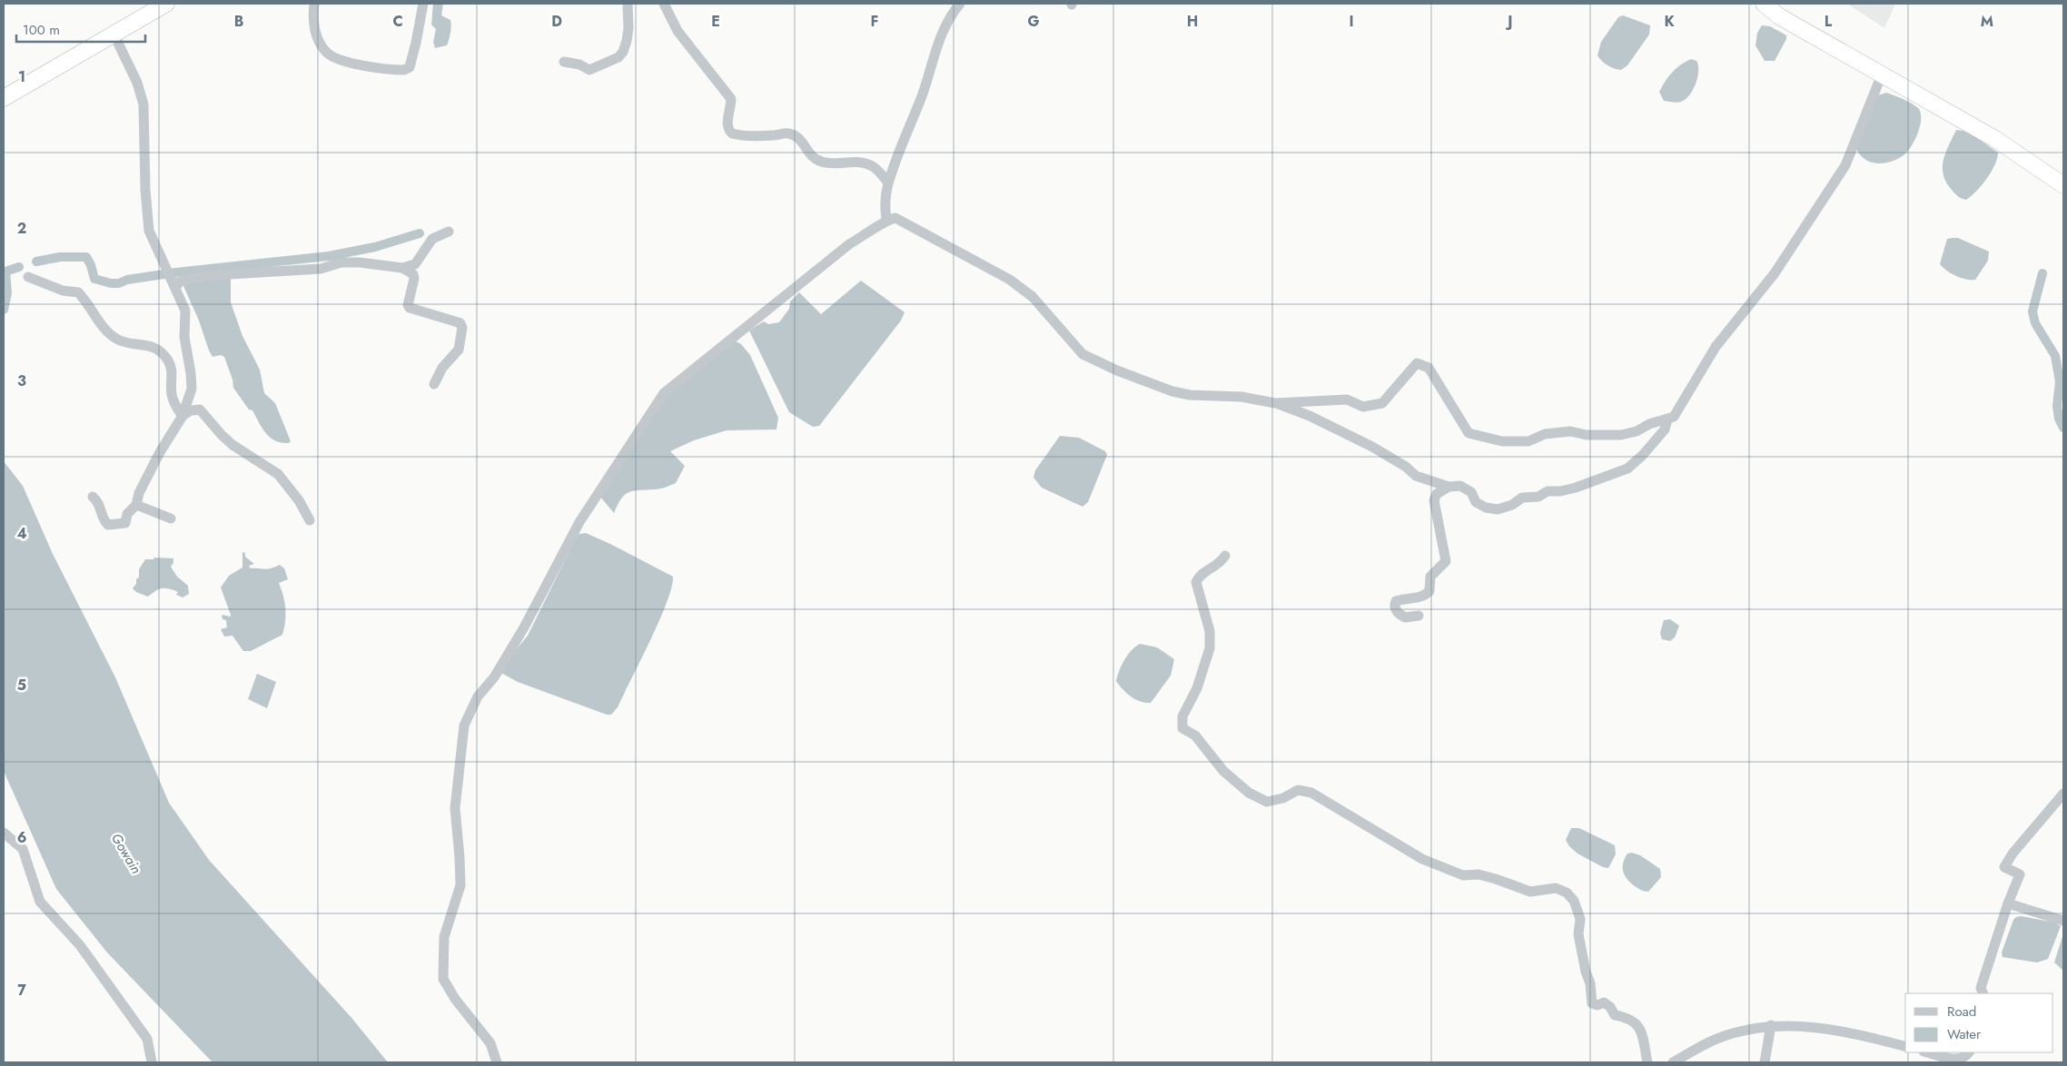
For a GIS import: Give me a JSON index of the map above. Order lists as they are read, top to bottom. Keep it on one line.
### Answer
{"water":["Gowain"],"legend":["Road","Water"],"scale_bar":"100 m","grid":{"columns":["B","C","D","E","F","G","H","I","J","K","L","M"],"rows":["1","2","3","4","5","6","7"]}}
